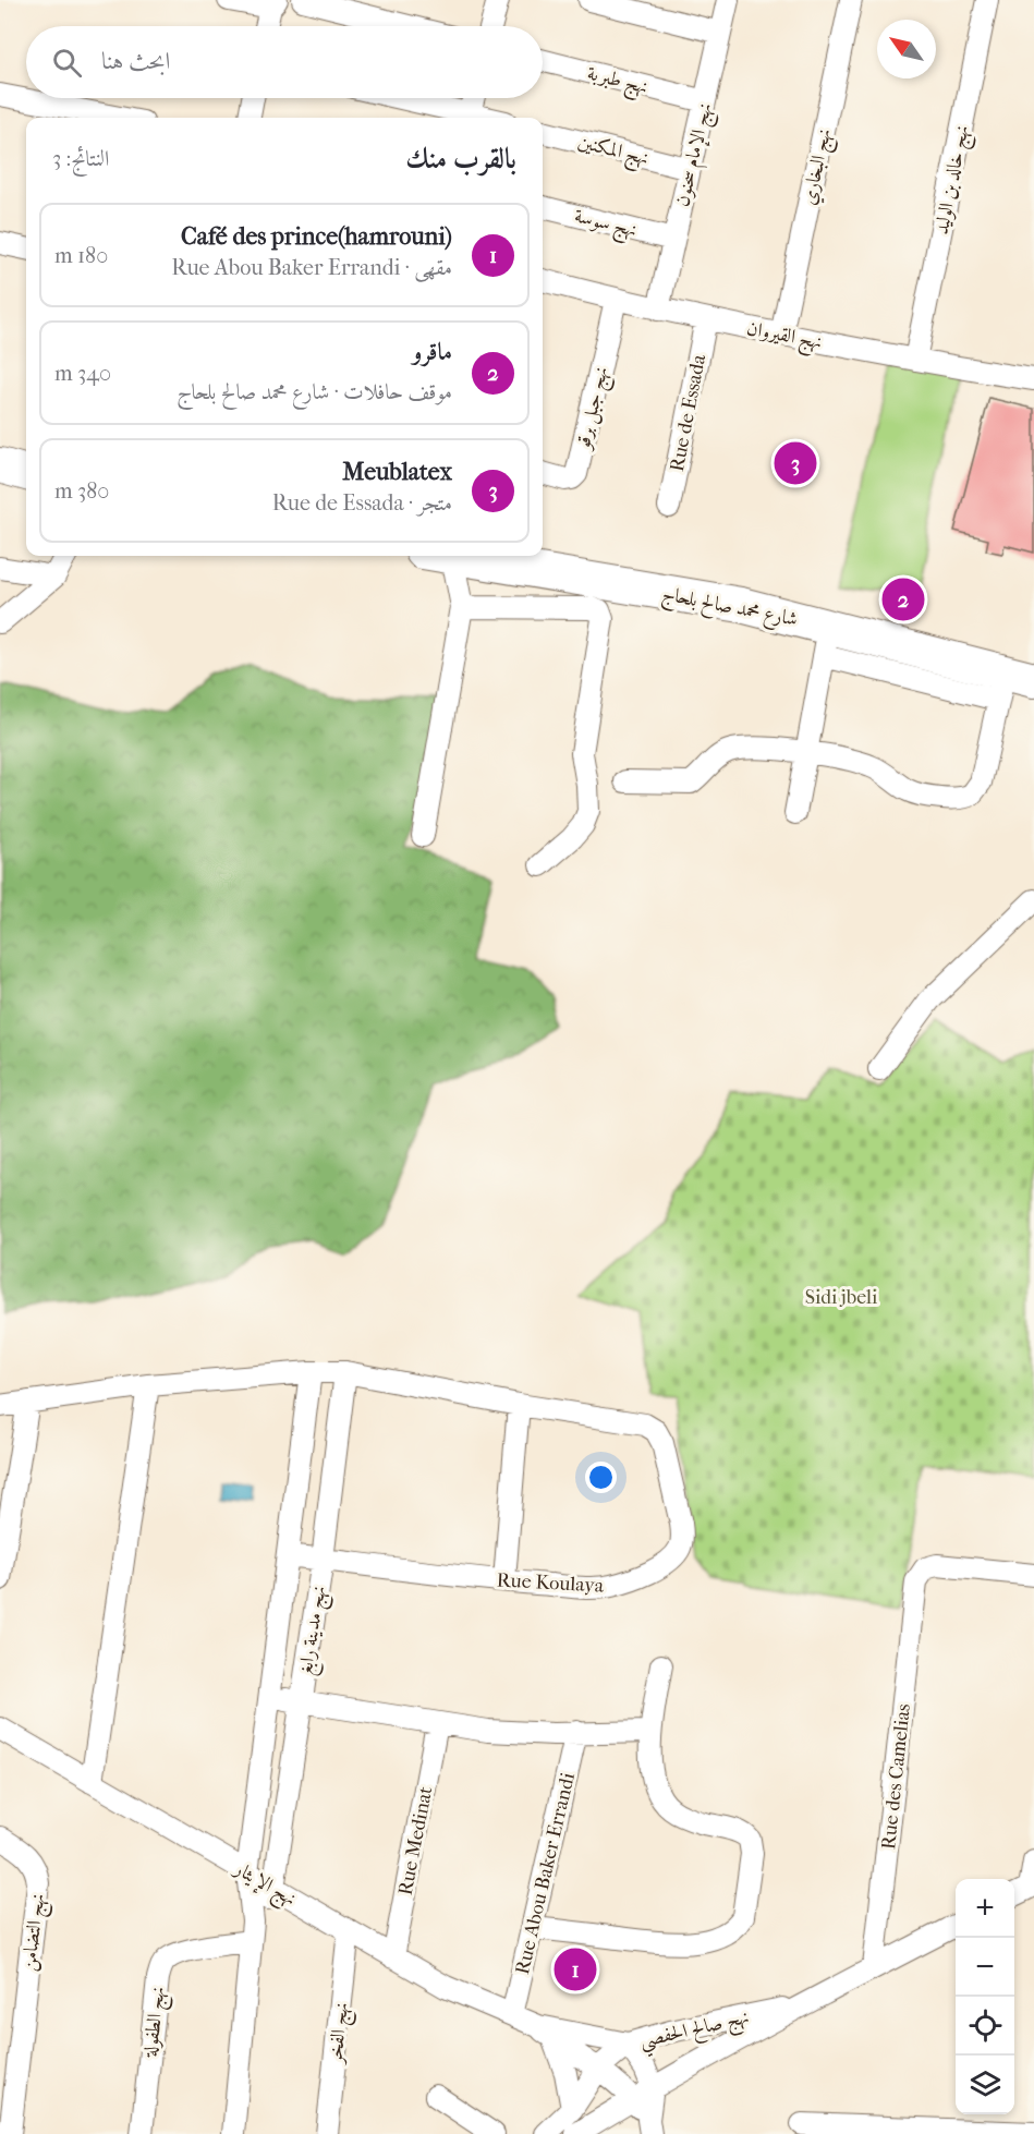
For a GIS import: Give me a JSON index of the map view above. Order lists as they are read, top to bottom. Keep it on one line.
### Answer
{"streets":{"main road":["شارع محمد صالح بلحاج"],"street":["نهج طبربة","نهج المكنين","نهج الإمام سحنون","نهج البخاري","نهج خالد بن الوليد","نهج سوسة","نهج القيروان","نهج جبل برقو","Rue de Essada","Rue Koulaya","نهج مدينة رابغ","Rue des Camelias","Rue Medinat","Rue Abou Baker Errandi","نهج الإيثار","نهج التضامن","نهج الطفولة","نهج صالح الحفصي","نهج الفخر"]},"crossings":[["نهج طبربة","نهج الإمام سحنون"],["نهج المكنين","نهج الإمام سحنون"],["نهج الإمام سحنون","نهج سوسة"],["نهج الإمام سحنون","نهج القيروان"],["نهج البخاري","نهج القيروان"],["نهج خالد بن الوليد","نهج القيروان"],["نهج القيروان","نهج جبل برقو"],["نهج القيروان","Rue de Essada"],["Rue Koulaya","نهج مدينة رابغ"],["نهج مدينة رابغ","نهج الإيثار"],["نهج مدينة رابغ","نهج الطفولة"],["Rue des Camelias","نهج صالح الحفصي"],["Rue Medinat","نهج الإيثار"],["Rue Abou Baker Errandi","نهج الإيثار"],["نهج الإيثار","نهج الفخر"]],"parks":["Sidi jbeli"],"north":"top left","page":{"search":"ابحث هنا","heading":["بالقرب منك","النتائج: 3"],"list":[{"mark":"1","name":"Café des prince(hamrouni)","note":"مقهى · Rue Abou Baker Errandi","value":"180 m"},{"mark":"2","name":"ماقرو","note":"موقف حافلات · شارع محمد صالح بلحاج","value":"340 m"},{"mark":"3","name":"Meublatex","note":"متجر · Rue de Essada","value":"380 m"}],"pins":["3","2","1"],"map_buttons":["+","−"]}}
